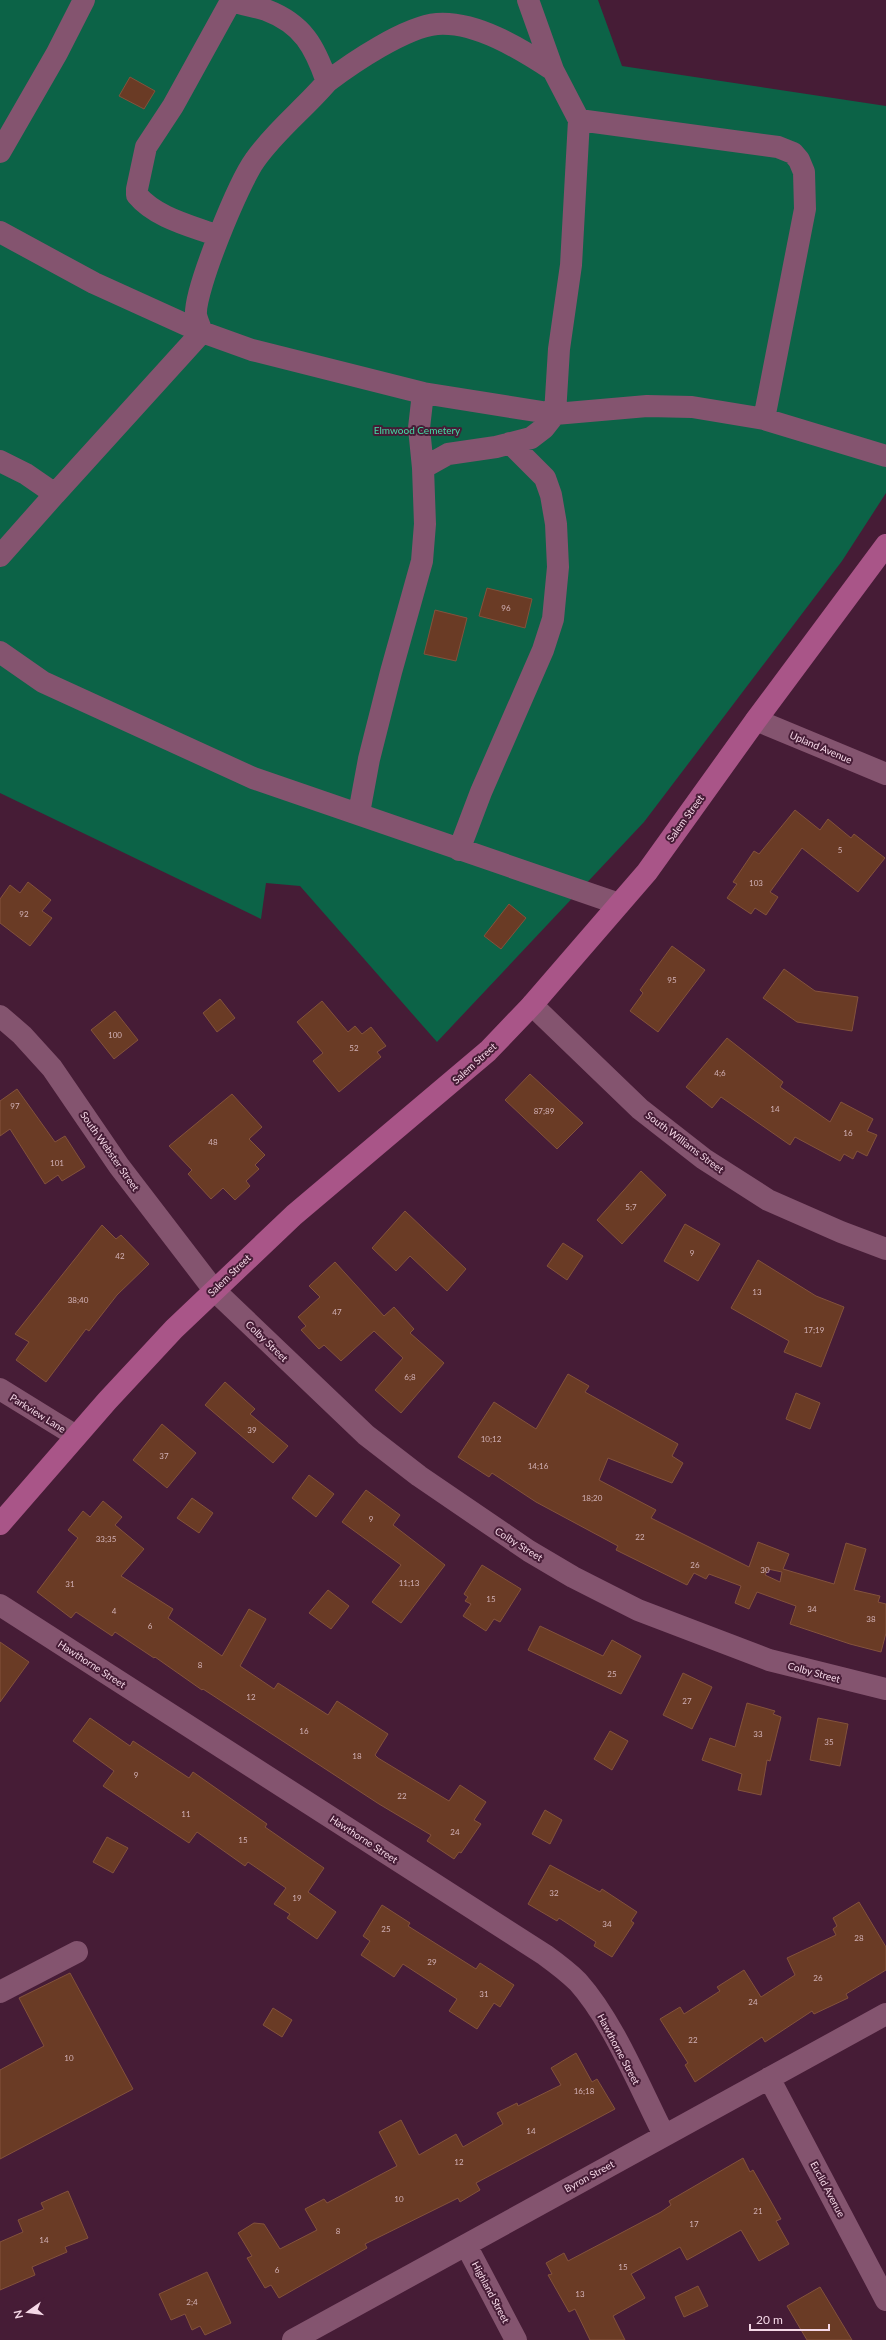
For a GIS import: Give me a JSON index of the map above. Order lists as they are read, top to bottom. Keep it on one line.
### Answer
{"streets":{"main road":["Salem Street"],"street":["Upland Avenue","South Williams Street","South Webster Street","Colby Street","Parkview Lane","Hawthorne Street","Byron Street","Euclid Avenue","Highland Street"]},"crossings":[["Upland Avenue","Salem Street"],["Salem Street","South Williams Street"],["Salem Street","South Webster Street"],["Salem Street","Colby Street"],["Salem Street","Parkview Lane"],["South Webster Street","Colby Street"],["Hawthorne Street","Byron Street"],["Byron Street","Euclid Avenue"],["Byron Street","Highland Street"]],"parks":["Elmwood Cemetery"],"house_numbers":["96","5","103","92","95","100","52","4;6","97","14","87;89","16","48","101","5;7","9","42","13","38;40","47","17;19","6;8","39","10;12","37","14;16","18;20","9","22","33;35","26","30","11;13","31","15","34","4","38","6","8","25","12","27","16","33","35","18","9","22","11","24","15","32","19","34","25","28","29","26","31","24","22","10","16;18","14","12","10","21","17","8","14","15","6","13","2;4"],"scale_bar":"20 m","north":"left"}
